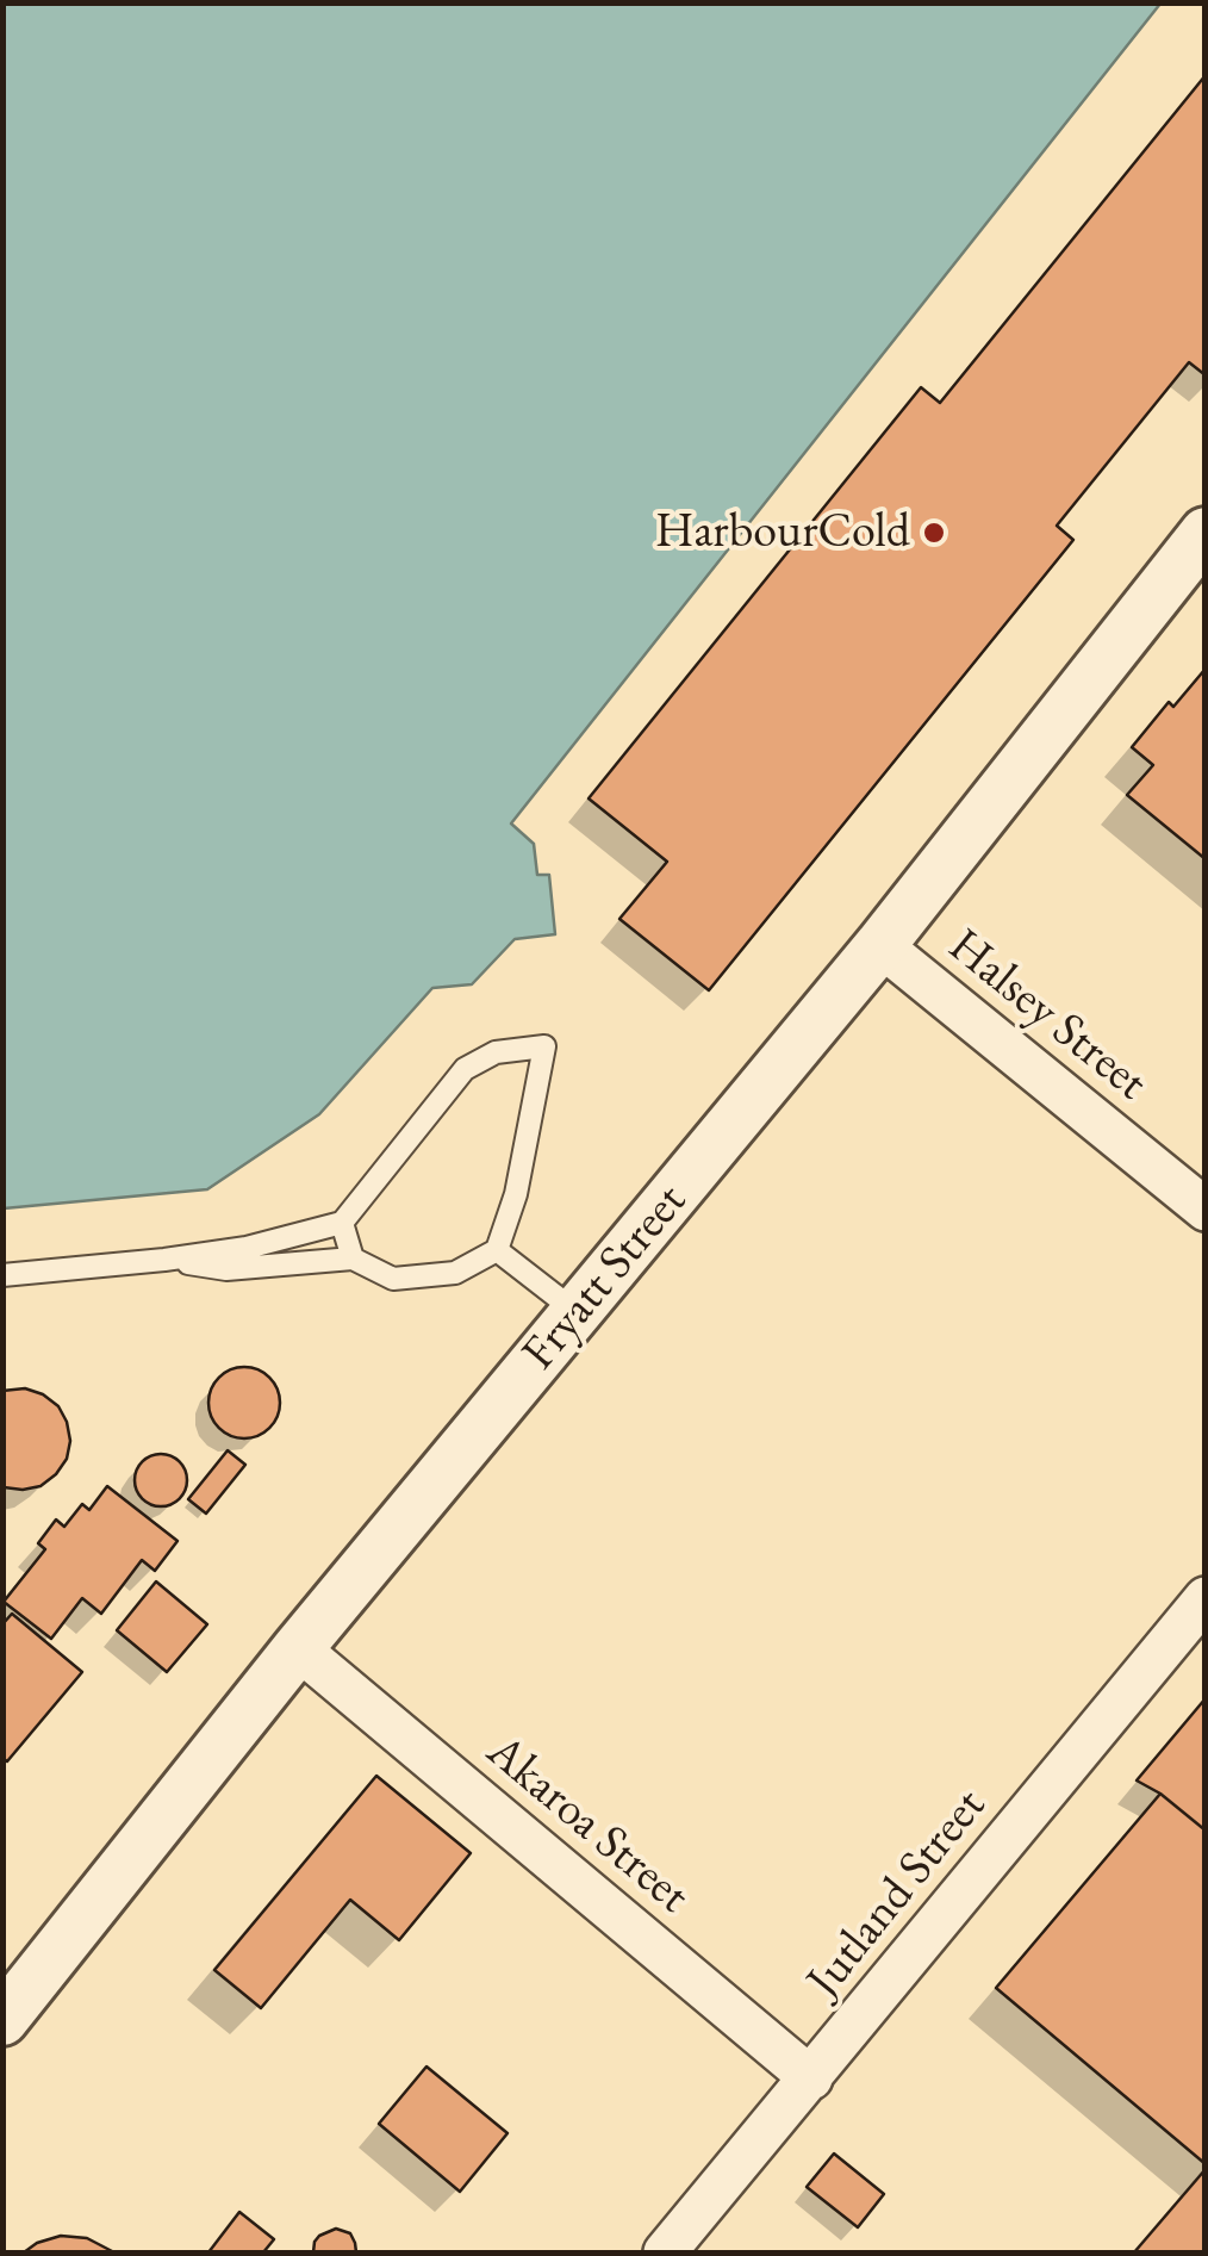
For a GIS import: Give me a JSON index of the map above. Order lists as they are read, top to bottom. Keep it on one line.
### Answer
{"streets":{"street":["Halsey Street","Fryatt Street","Akaroa Street","Jutland Street"]},"crossings":[["Halsey Street","Fryatt Street"],["Fryatt Street","Akaroa Street"],["Akaroa Street","Jutland Street"]],"places":["HarbourCold"]}
